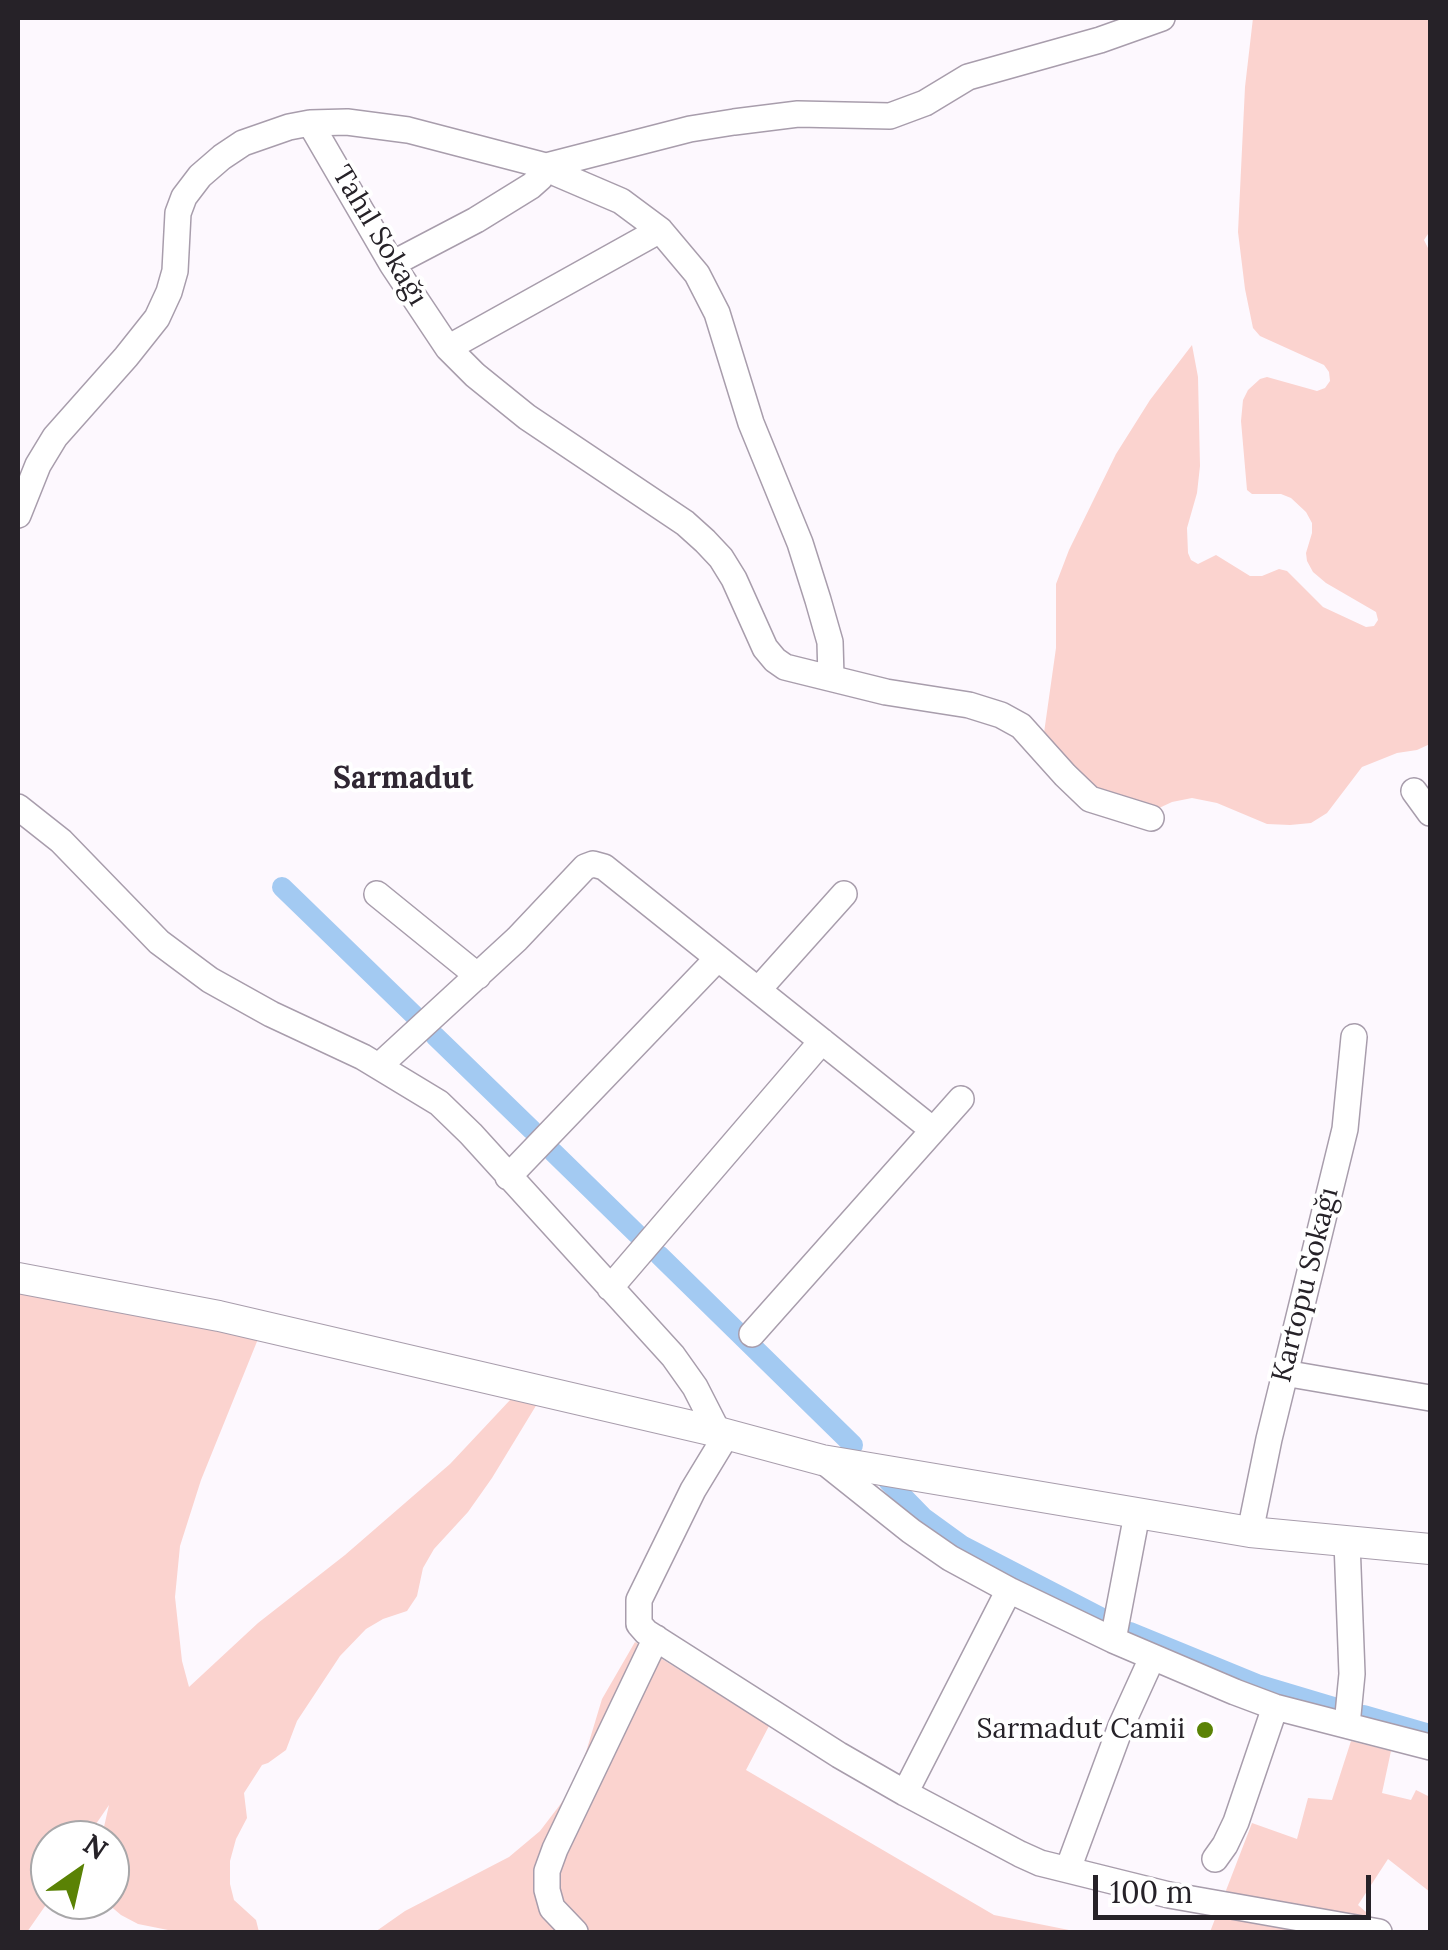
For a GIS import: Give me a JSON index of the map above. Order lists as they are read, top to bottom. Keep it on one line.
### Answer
{"streets":{"street":["Tahıl Sokağı","Kartopu Sokağı"]},"districts":["Sarmadut"],"places":["Sarmadut Camii"],"scale_bar":"100 m","north":"top right"}
